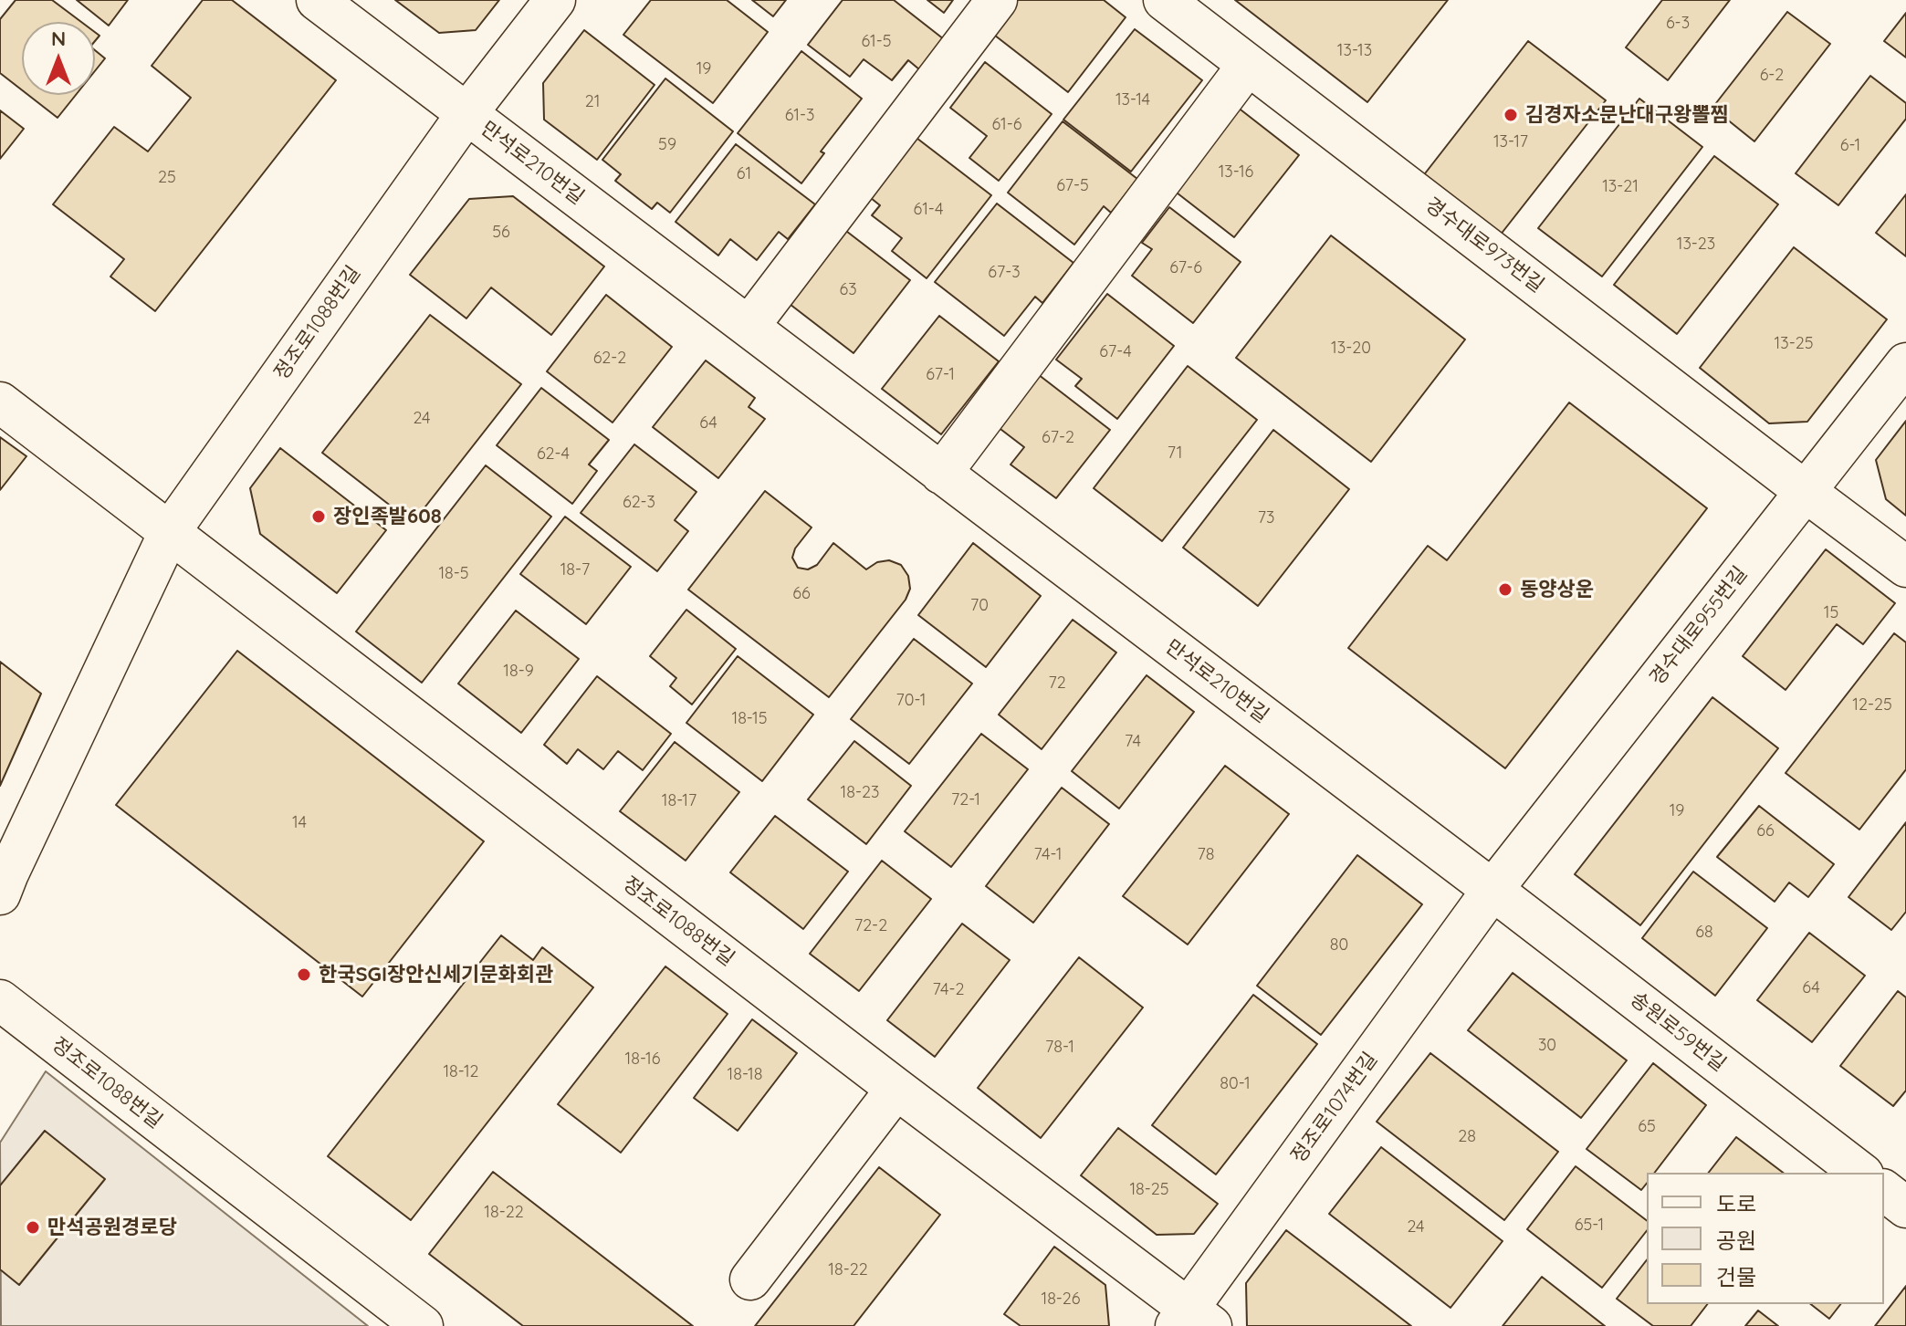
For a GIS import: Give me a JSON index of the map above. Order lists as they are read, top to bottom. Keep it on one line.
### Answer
{"streets":{"street":["만석로210번길","경수대로973번길","정조로1088번길","경수대로955번길","송원로59번길","정조로1074번길"]},"crossings":[["만석로210번길","정조로1088번길"],["만석로210번길","경수대로955번길"],["만석로210번길","송원로59번길"],["만석로210번길","정조로1074번길"],["경수대로973번길","경수대로955번길"],["정조로1088번길","정조로1074번길"],["경수대로955번길","송원로59번길"],["경수대로955번길","정조로1074번길"],["송원로59번길","정조로1074번길"]],"places":["김경자소문난대구왕뽈찜","장인족발608","동양상운","한국SGI장안신세기문화회관","만석공원경로당"],"house_numbers":["6-3","61-5","13-13","19","6-2","13-14","21","61-3","61-6","13-17","59","6-1","13-16","61","25","67-5","13-21","61-4","56","13-23","67-6","67-3","63","13-25","13-20","67-4","62-2","67-1","24","64","67-2","71","62-4","62-3","73","18-7","18-5","66","70","15","18-9","72","70-1","12-25","18-15","74","18-23","72-1","18-17","19","14","66","74-1","78","72-2","68","80","64","74-2","30","78-1","18-16","18-12","18-18","80-1","65","28","18-25","18-22","65-1","24","18-22","18-26"],"legend":["도로","공원","건물"],"north":"top"}
